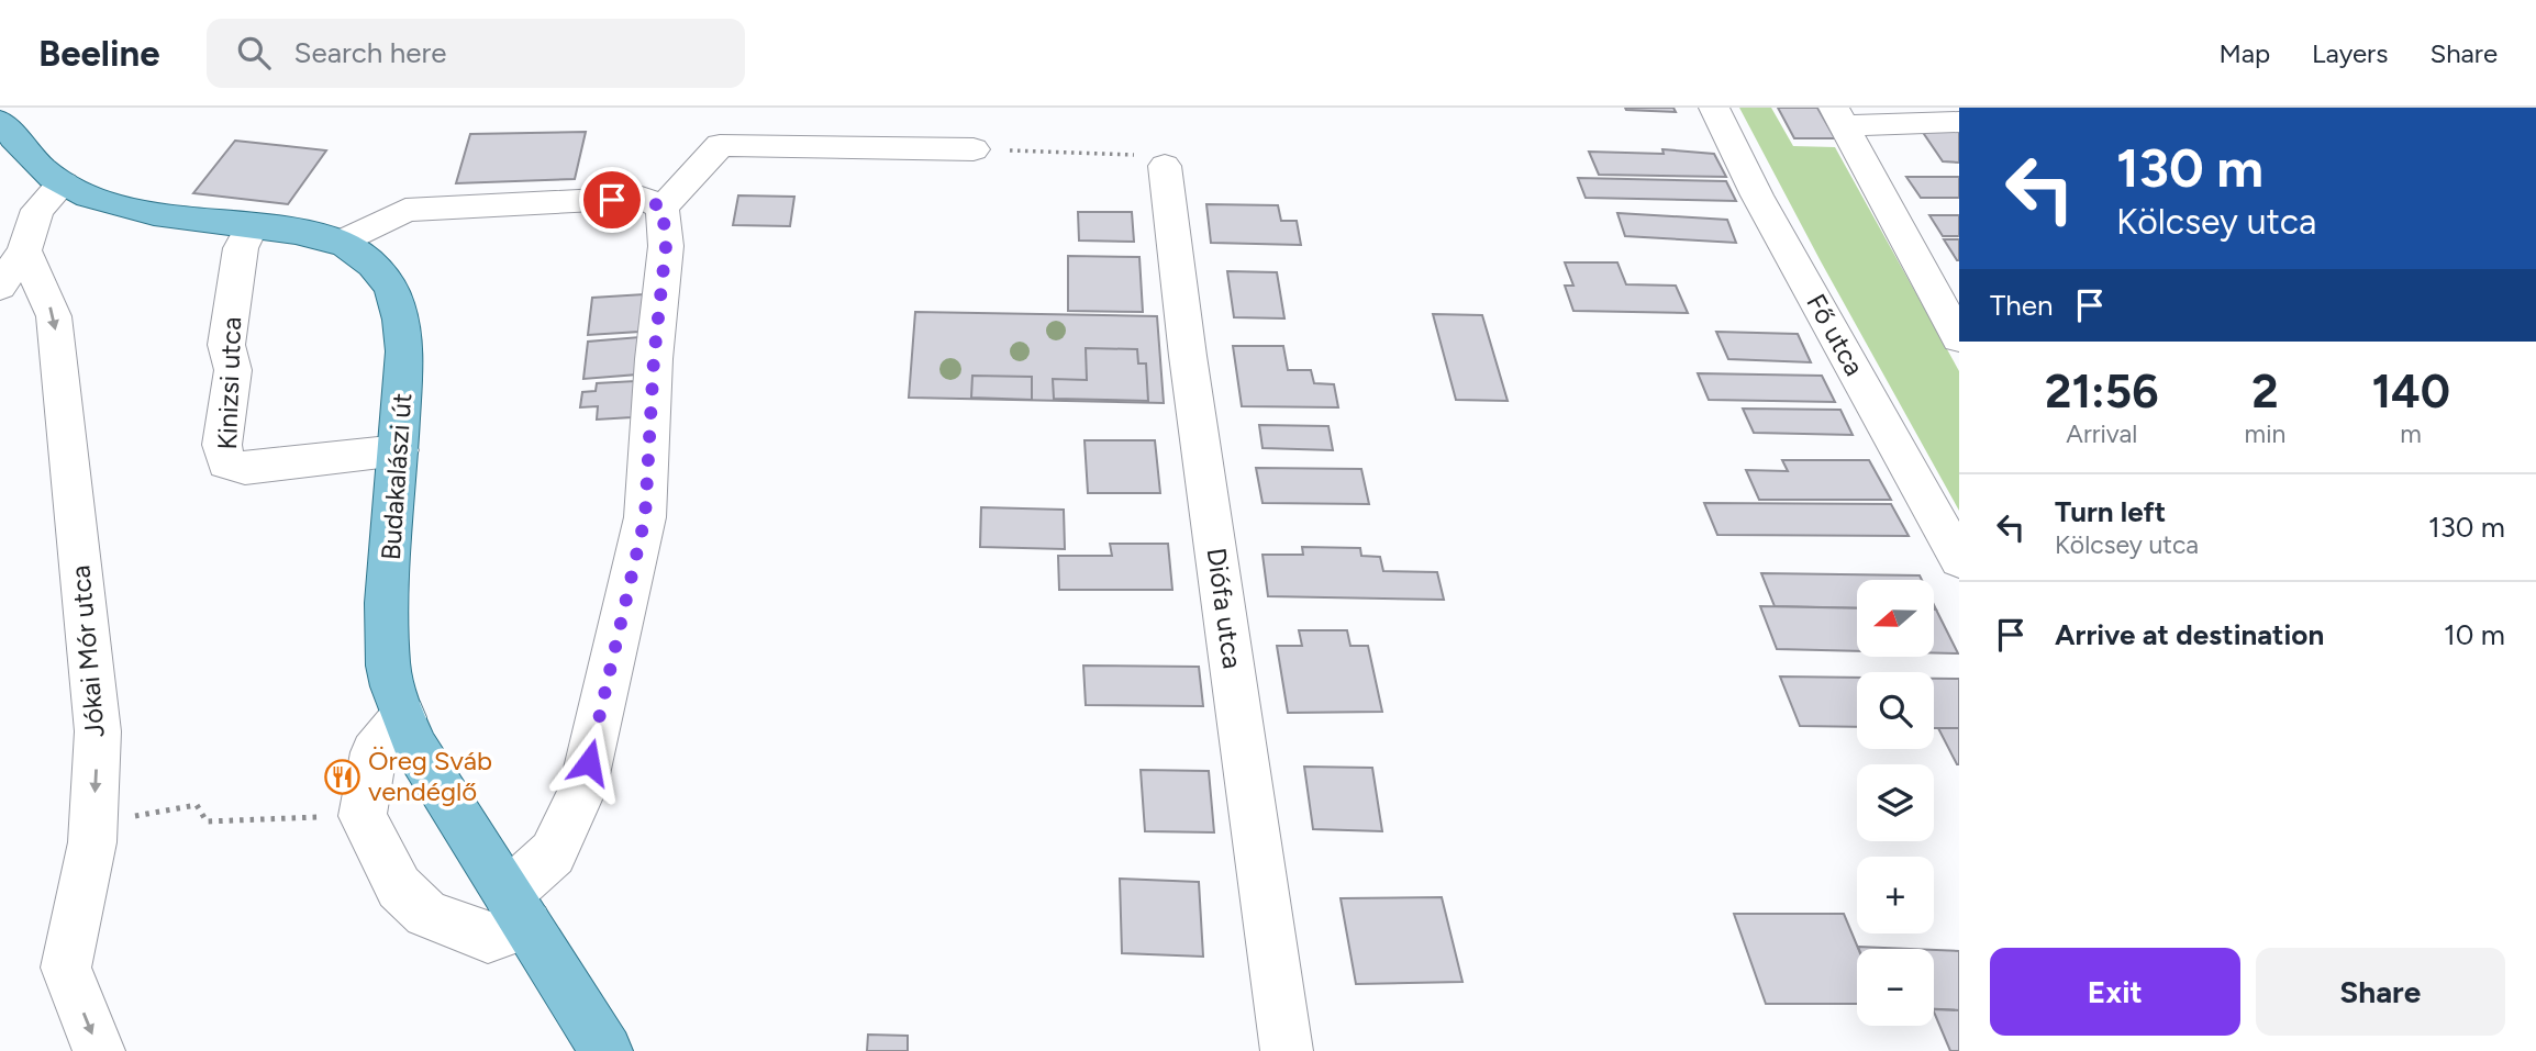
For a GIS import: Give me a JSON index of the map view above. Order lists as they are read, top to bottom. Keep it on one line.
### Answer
{"streets":{"main road":["Budakalászi út"],"street":["Fő utca","Kinizsi utca","Diófa utca","Jókai Mór utca"]},"crossings":[["Kinizsi utca","Budakalászi út"]],"one_way":["Jókai Mór utca"],"places":{"restaurant":["Öreg Sváb vendéglő"]},"north":"left","page":{"header":"Beeline","search":"Search here","nav":["Map","Layers","Share"],"turn":["130 m","Kölcsey utca"],"then":"Then","eta":["21:56","Arrival","2","min","140","m"],"list":[{"name":"Turn left","note":"Kölcsey utca","value":"130 m"},{"name":"Arrive at destination","value":"10 m"}],"map_buttons":["+","−"],"buttons":["Exit","Share"]}}
